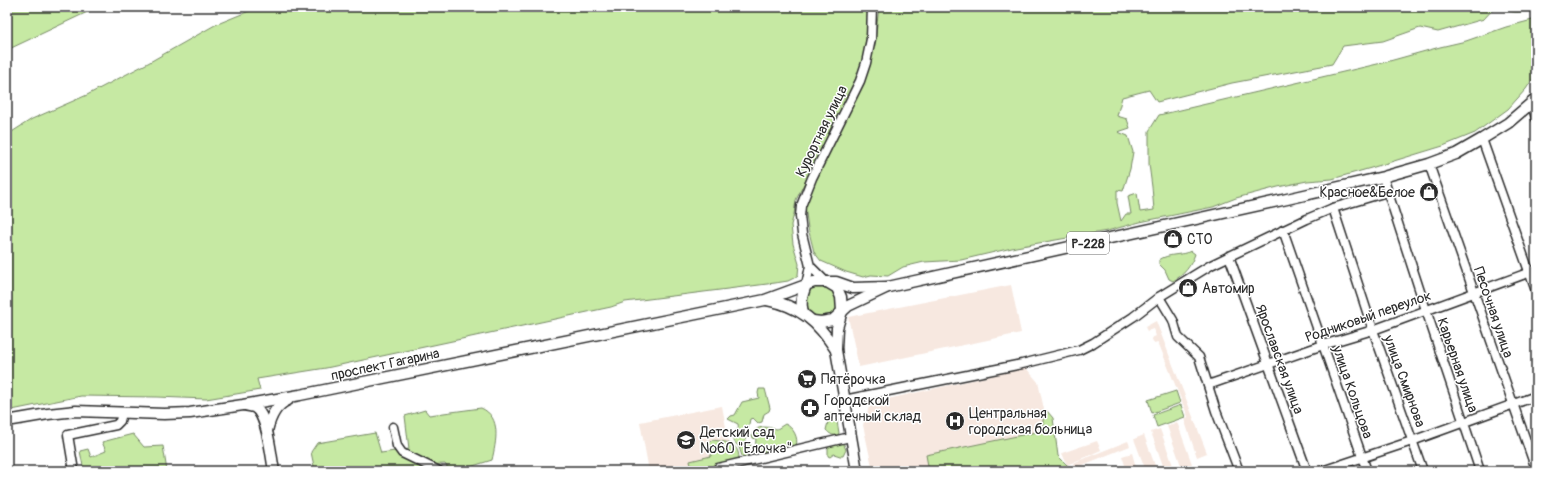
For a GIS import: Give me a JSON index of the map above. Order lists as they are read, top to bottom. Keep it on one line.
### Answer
{"streets":{"main road":["Р-228","проспект Гагарина"],"street":["Курортная улица","Песочная улица","Родниковый переулок","Ярославская улица","Карьерная улица","улица Смирнова","улица Кольцова"]},"crossings":[["Курортная улица","Р-228"],["Курортная улица","проспект Гагарина"],["Р-228","Песочная улица"],["Р-228","проспект Гагарина"],["Р-228","Карьерная улица"],["Песочная улица","Родниковый переулок"],["Родниковый переулок","Ярославская улица"],["Родниковый переулок","Карьерная улица"],["Родниковый переулок","улица Смирнова"],["Родниковый переулок","улица Кольцова"]],"places":{"shop":["Красное&Белое","СТО","Автомир"],"supermarket":["Пятёрочка"],"pharmacy":["Городской аптечный склад"],"hospital":["Центральная городская больница"],"school or university":["Детский сад №60 \"Елочка\""]}}
